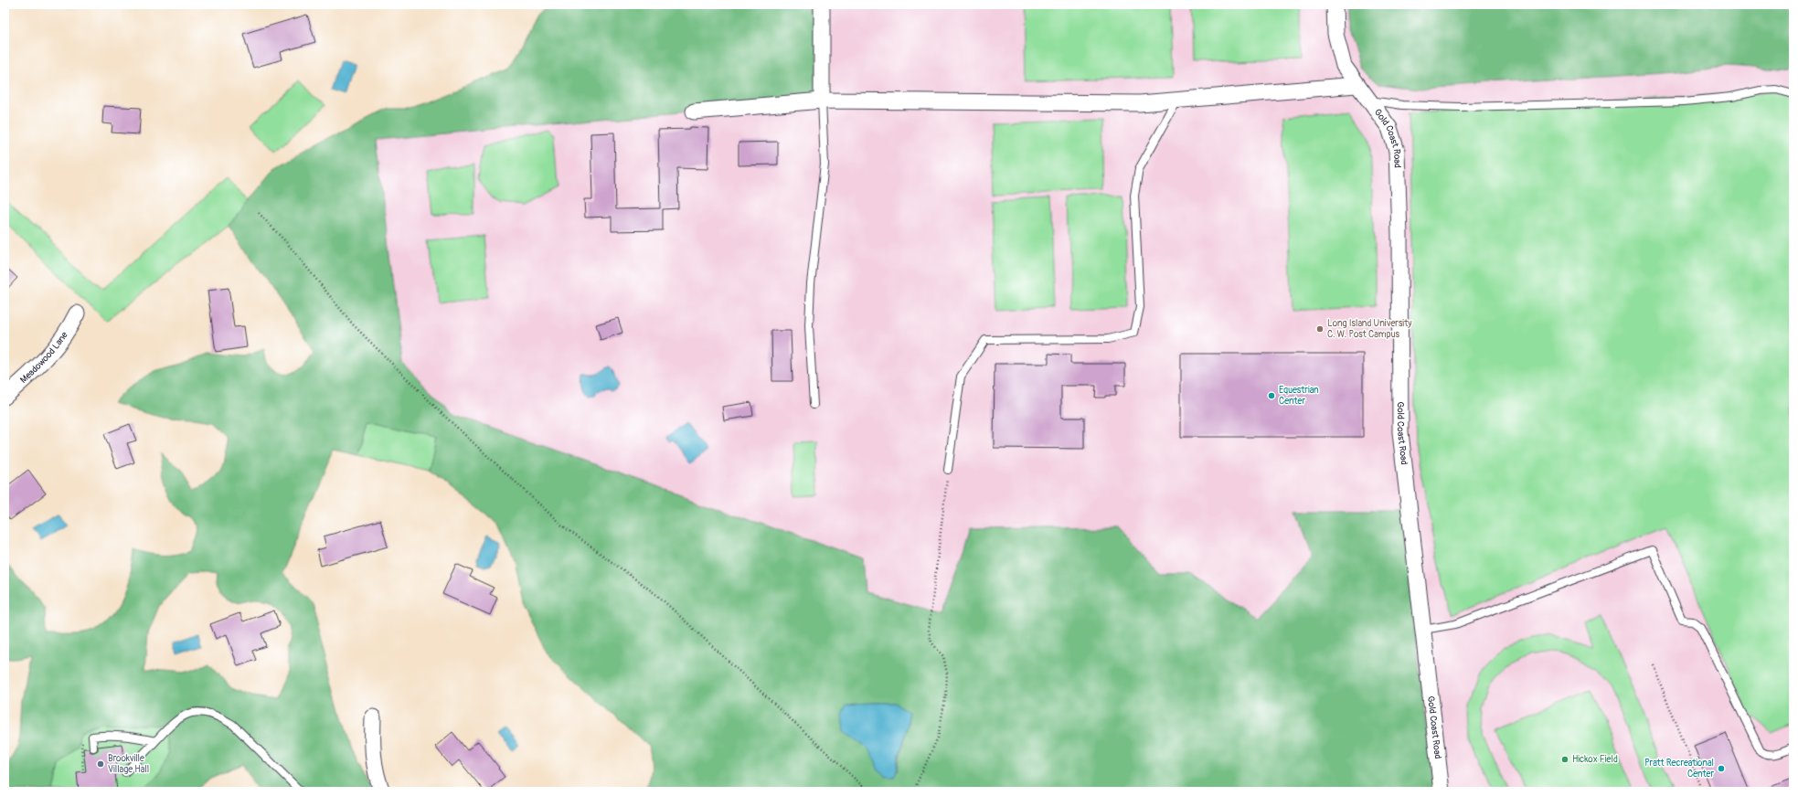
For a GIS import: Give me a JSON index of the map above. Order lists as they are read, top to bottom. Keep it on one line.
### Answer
{"streets":{"street":["Gold Coast Road","Meadowood Lane"]},"places":["Long Island University C. W. Post Campus","Equestrian Center","Hickox Field","Brookville Village Hall","Pratt Recreational Center"]}
